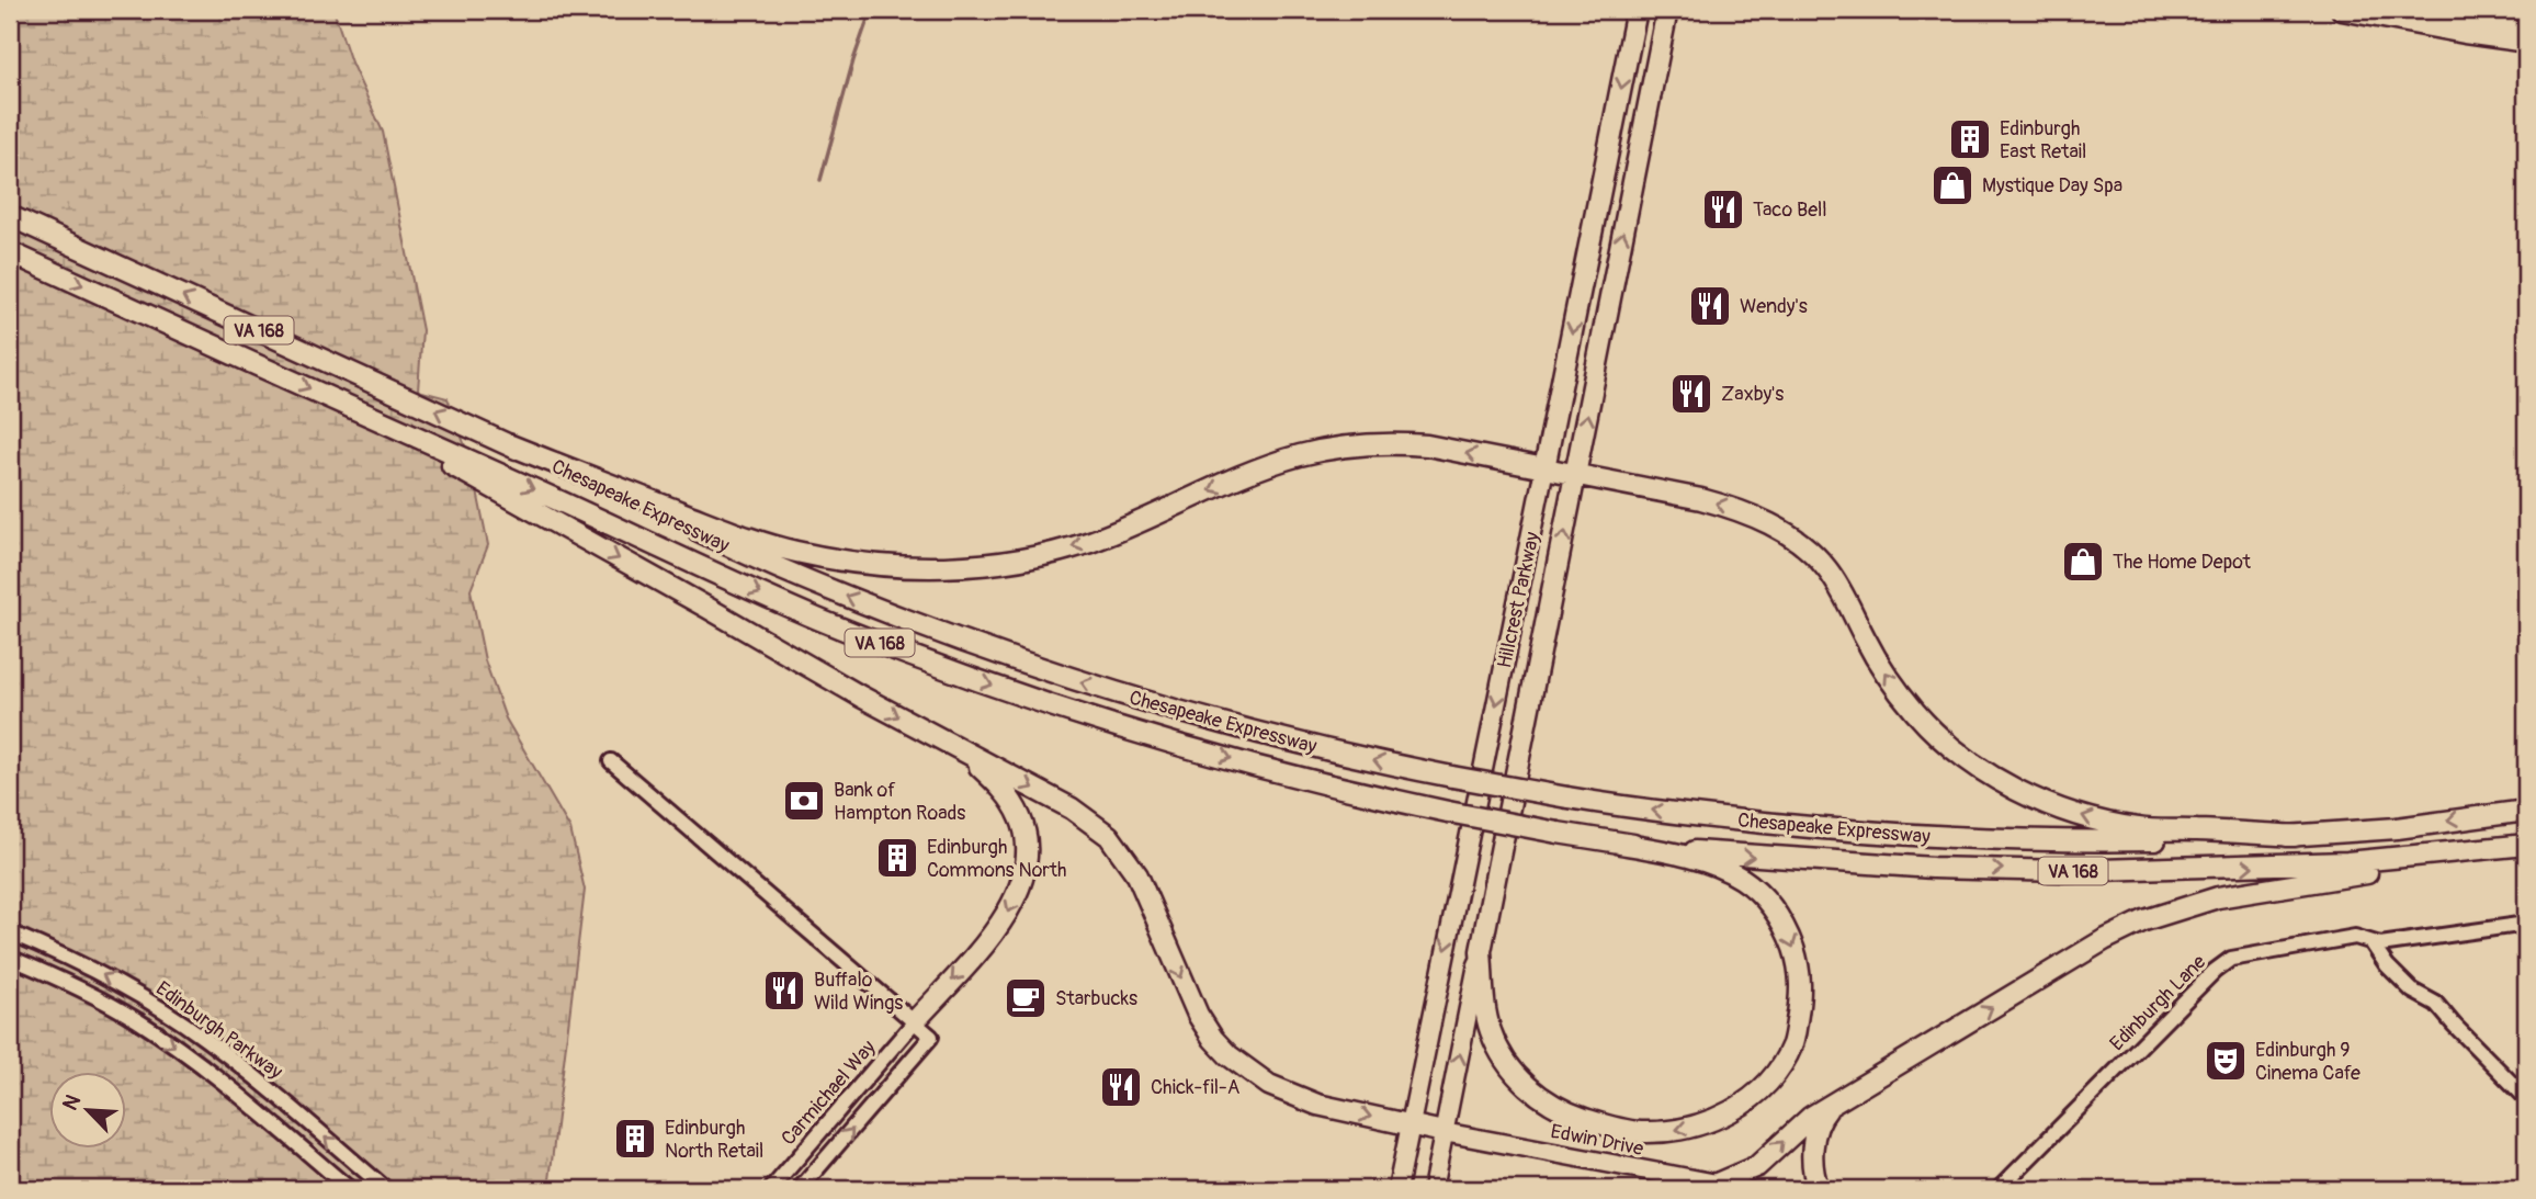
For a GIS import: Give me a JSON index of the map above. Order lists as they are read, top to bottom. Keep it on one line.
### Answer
{"streets":{"highway":["VA 168","Chesapeake Expressway","Hillcrest Parkway"],"main road":["Edwin Drive"],"street":["Edinburgh Lane","Edinburgh Parkway","Carmichael Way"]},"crossings":[["Hillcrest Parkway","Edwin Drive"]],"places":{"building":["Edinburgh East Retail","Edinburgh Commons North","Edinburgh North Retail"],"shop":["Mystique Day Spa","The Home Depot"],"restaurant":["Taco Bell","Wendy's","Zaxby's","Buffalo Wild Wings","Chick-fil-A"],"bank":["Bank of Hampton Roads"],"cafe":["Starbucks"],"theatre":["Edinburgh 9 Cinema Cafe"]},"north":"top left"}
